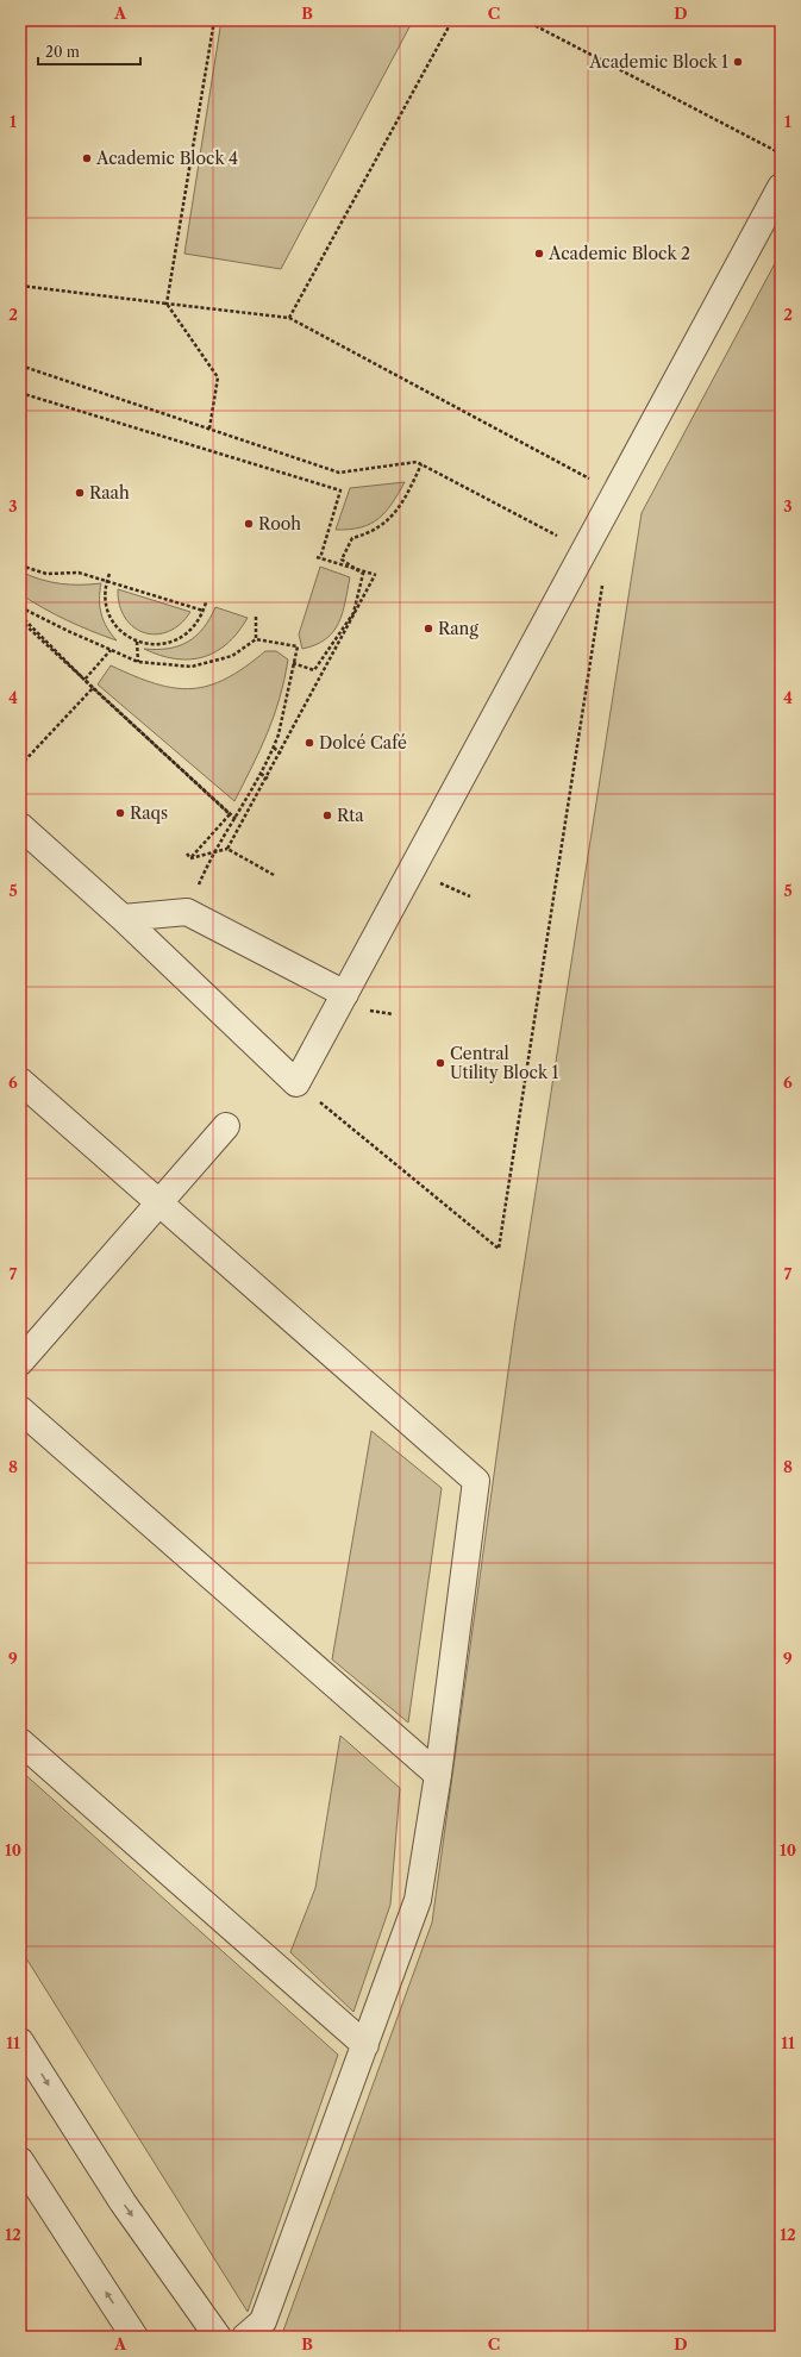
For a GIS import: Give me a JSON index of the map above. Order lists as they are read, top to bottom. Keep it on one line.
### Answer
{"places":["Academic Block 1","Academic Block 4","Academic Block 2","Raah","Rooh","Rang","Dolcé Café","Raqs","Rta","Central Utility Block 1"],"scale_bar":"20 m","grid":{"columns":["A","B","C","D"],"rows":["1","2","3","4","5","6","7","8","9","10","11","12"]}}
